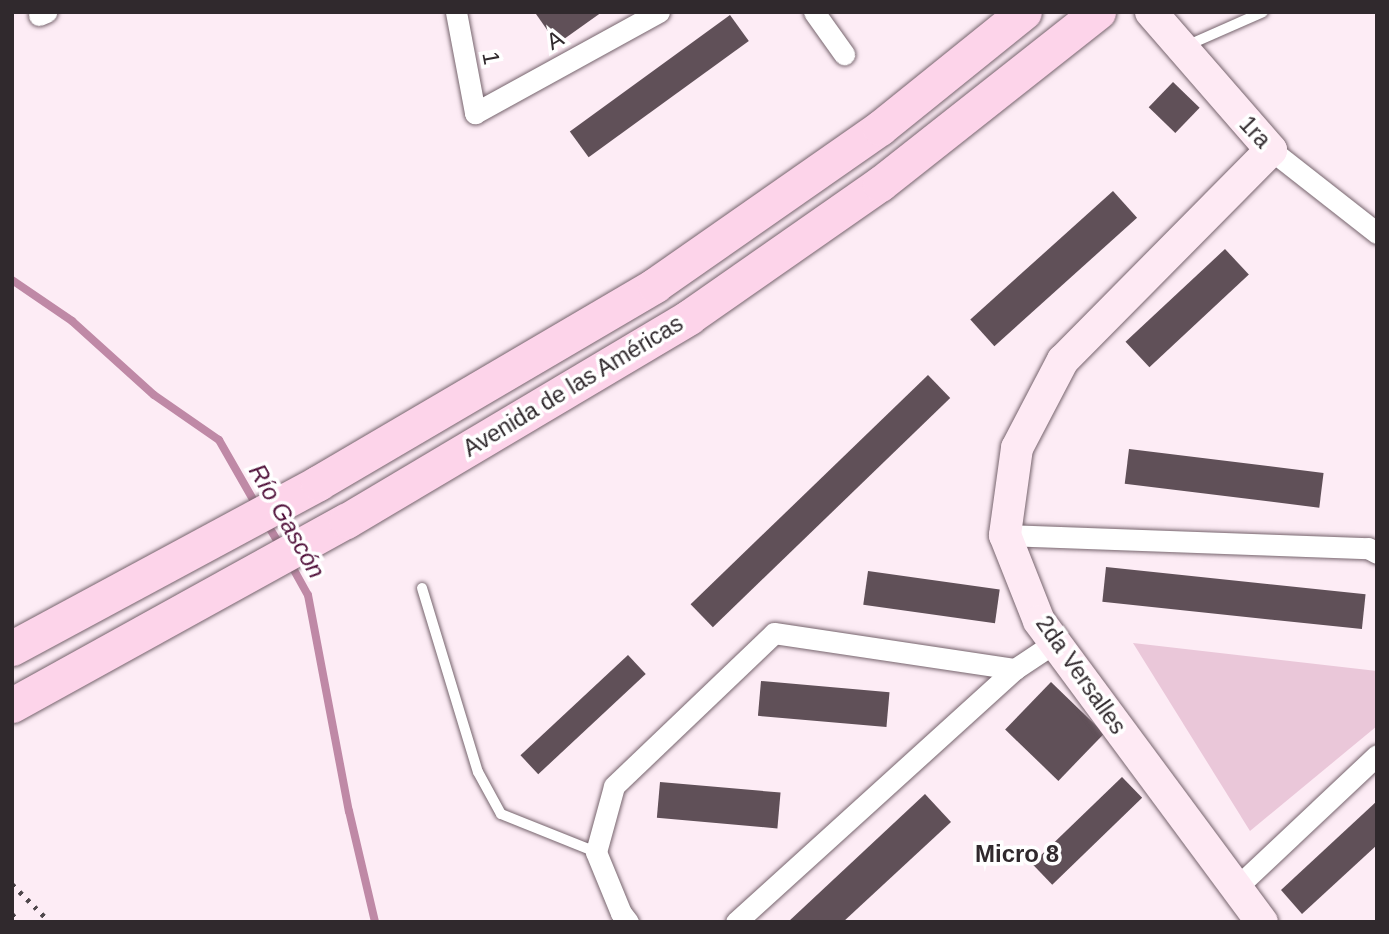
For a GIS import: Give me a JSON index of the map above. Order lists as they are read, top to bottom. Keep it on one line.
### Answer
{"streets":{"main road":["Avenida de las Américas"],"street":["A","1","1ra","2da Versalles"]},"crossings":[["A","1"],["1ra","2da Versalles"]],"districts":["Micro 8"],"water":["Río Gascón"]}
